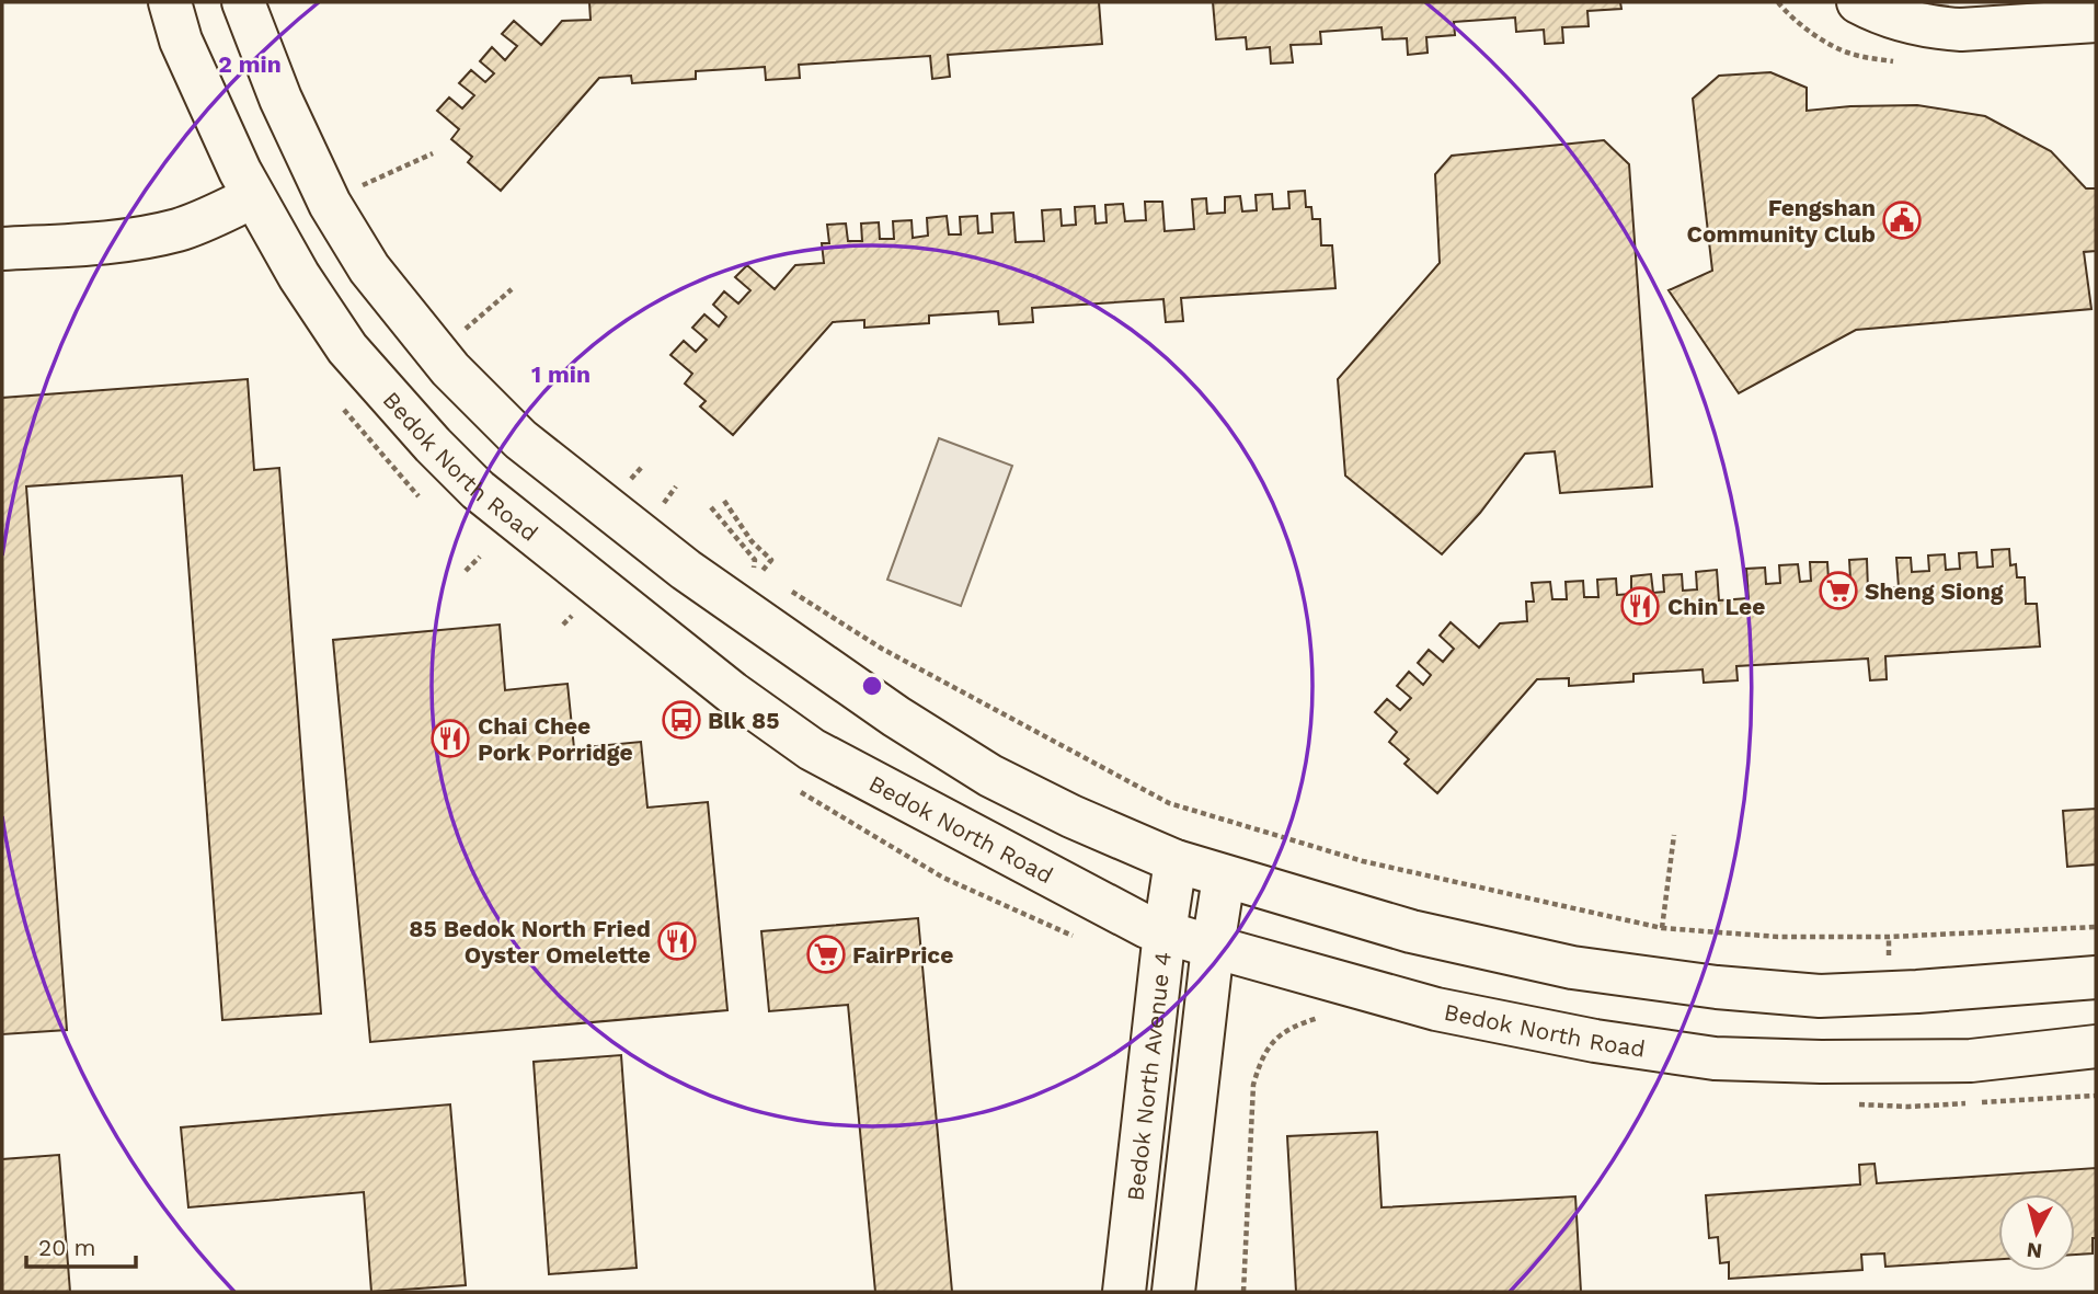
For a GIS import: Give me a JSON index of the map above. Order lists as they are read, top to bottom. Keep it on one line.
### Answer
{"streets":{"main road":["Bedok North Road","Bedok North Avenue 4"]},"crossings":[["Bedok North Road","Bedok North Avenue 4"]],"places":{"public building":["Fengshan Community Club"],"supermarket":["Sheng Siong","FairPrice"],"restaurant":["Chin Lee","Chai Chee Pork Porridge","85 Bedok North Fried Oyster Omelette"],"bus stop":["Blk 85"]},"scale_bar":"20 m","north":"bottom","rings":["2 min","1 min"]}
